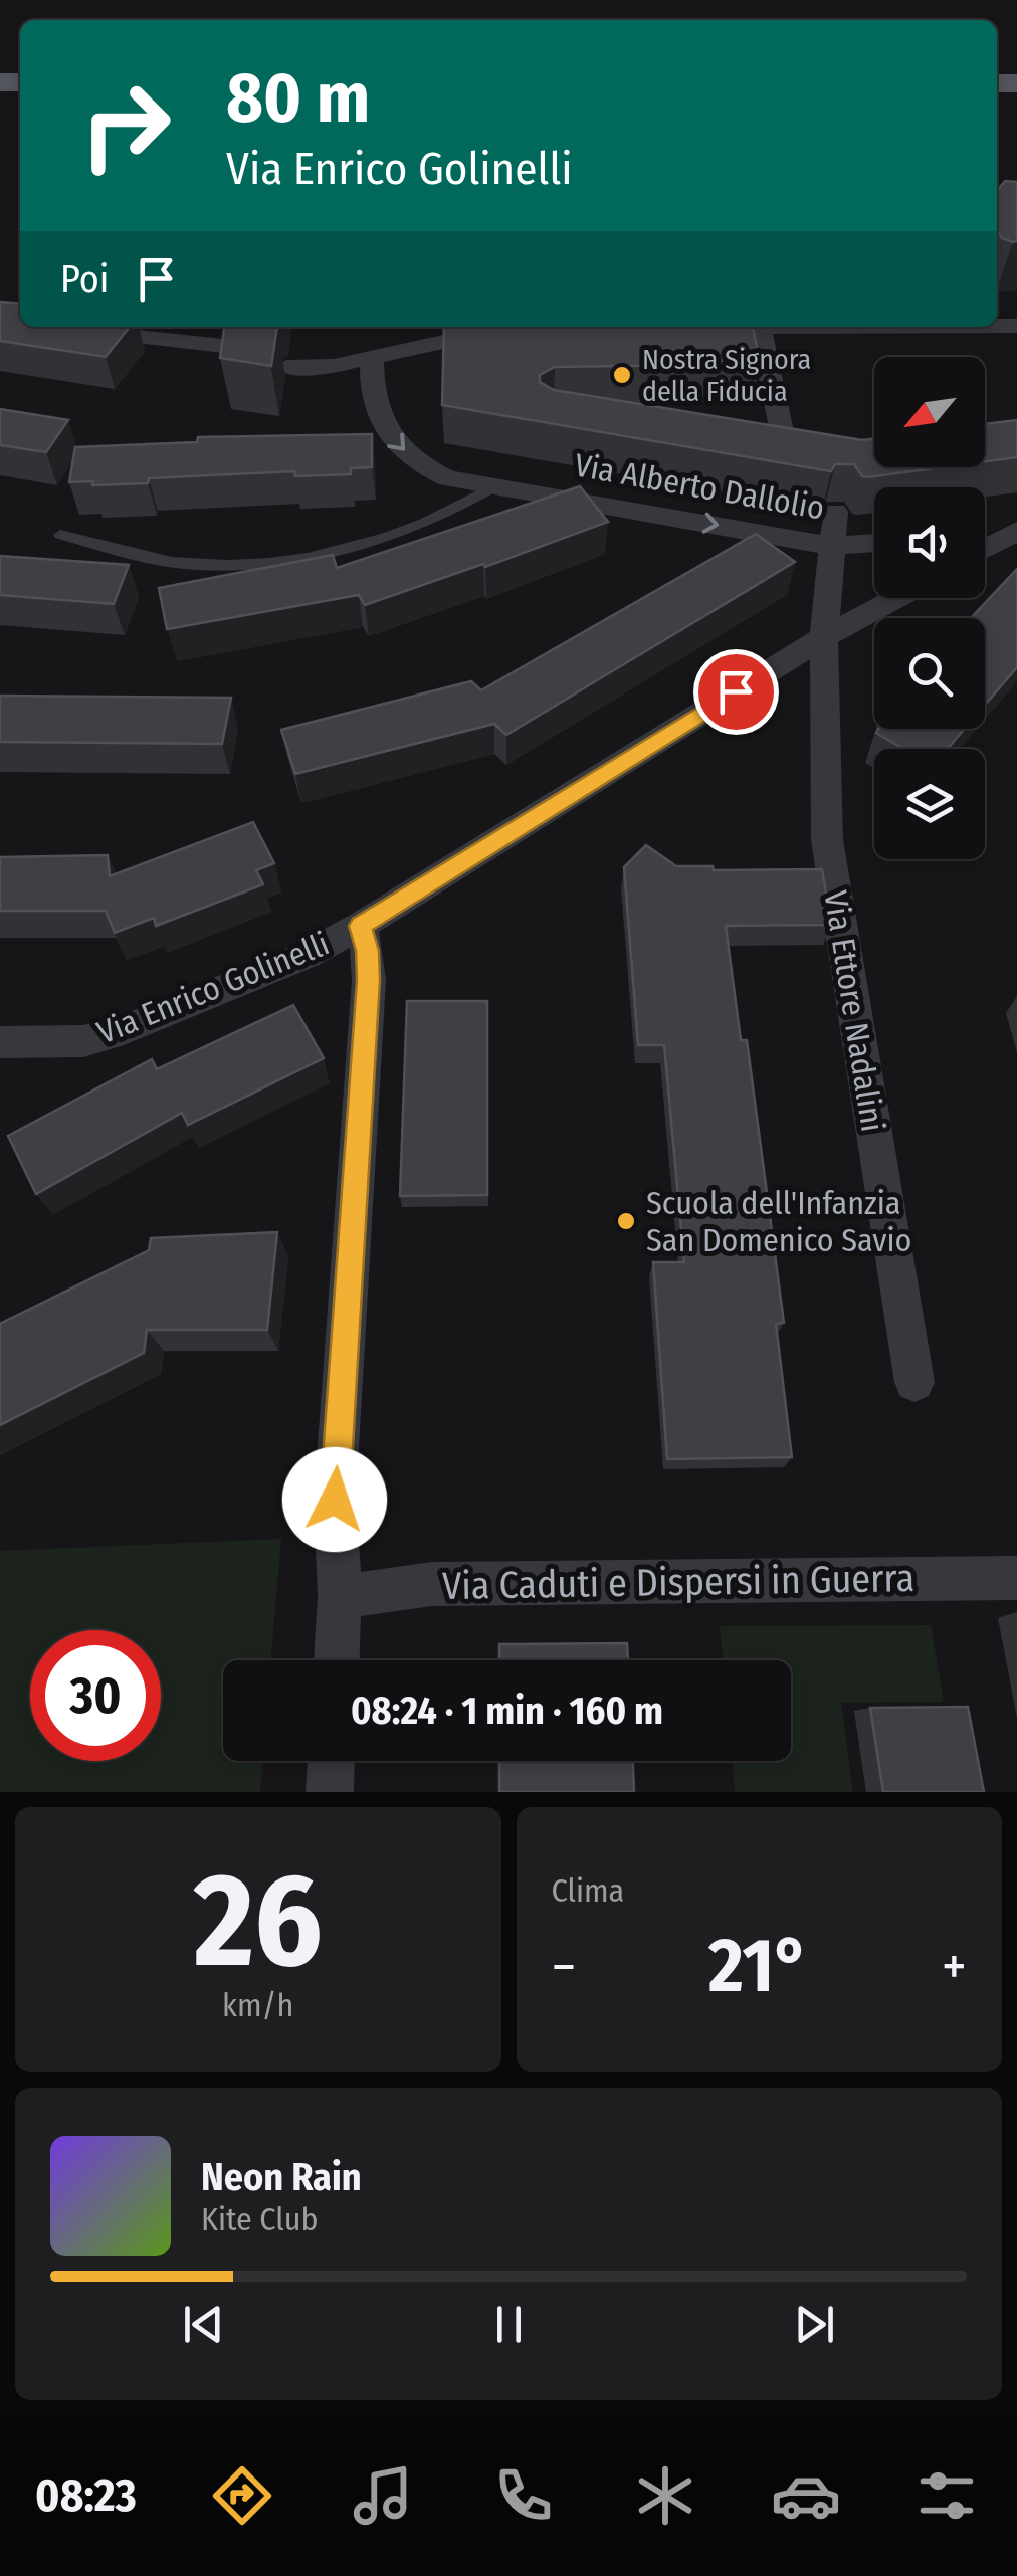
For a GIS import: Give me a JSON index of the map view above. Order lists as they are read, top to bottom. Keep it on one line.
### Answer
{"streets":{"street":["Via Alberto Dallolio","Via Enrico Golinelli","Via Ettore Nadalini","Via Caduti e Dispersi in Guerra"]},"crossings":[["Via Enrico Golinelli","Via Ettore Nadalini"]],"one_way":["Via Alberto Dallolio"],"places":["Nostra Signora della Fiducia","Scuola dell'Infanzia San Domenico Savio"],"north":"bottom left","page":{"turn":["80 m","Via Enrico Golinelli"],"then":"Poi","limit":"30","trip":"08:24 · 1 min · 160 m","tile":[["26","km/h"],"Clima"],"heat":["−","21°","+"],"song":["Neon Rain","Kite Club"],"tabs":"08:23"}}
